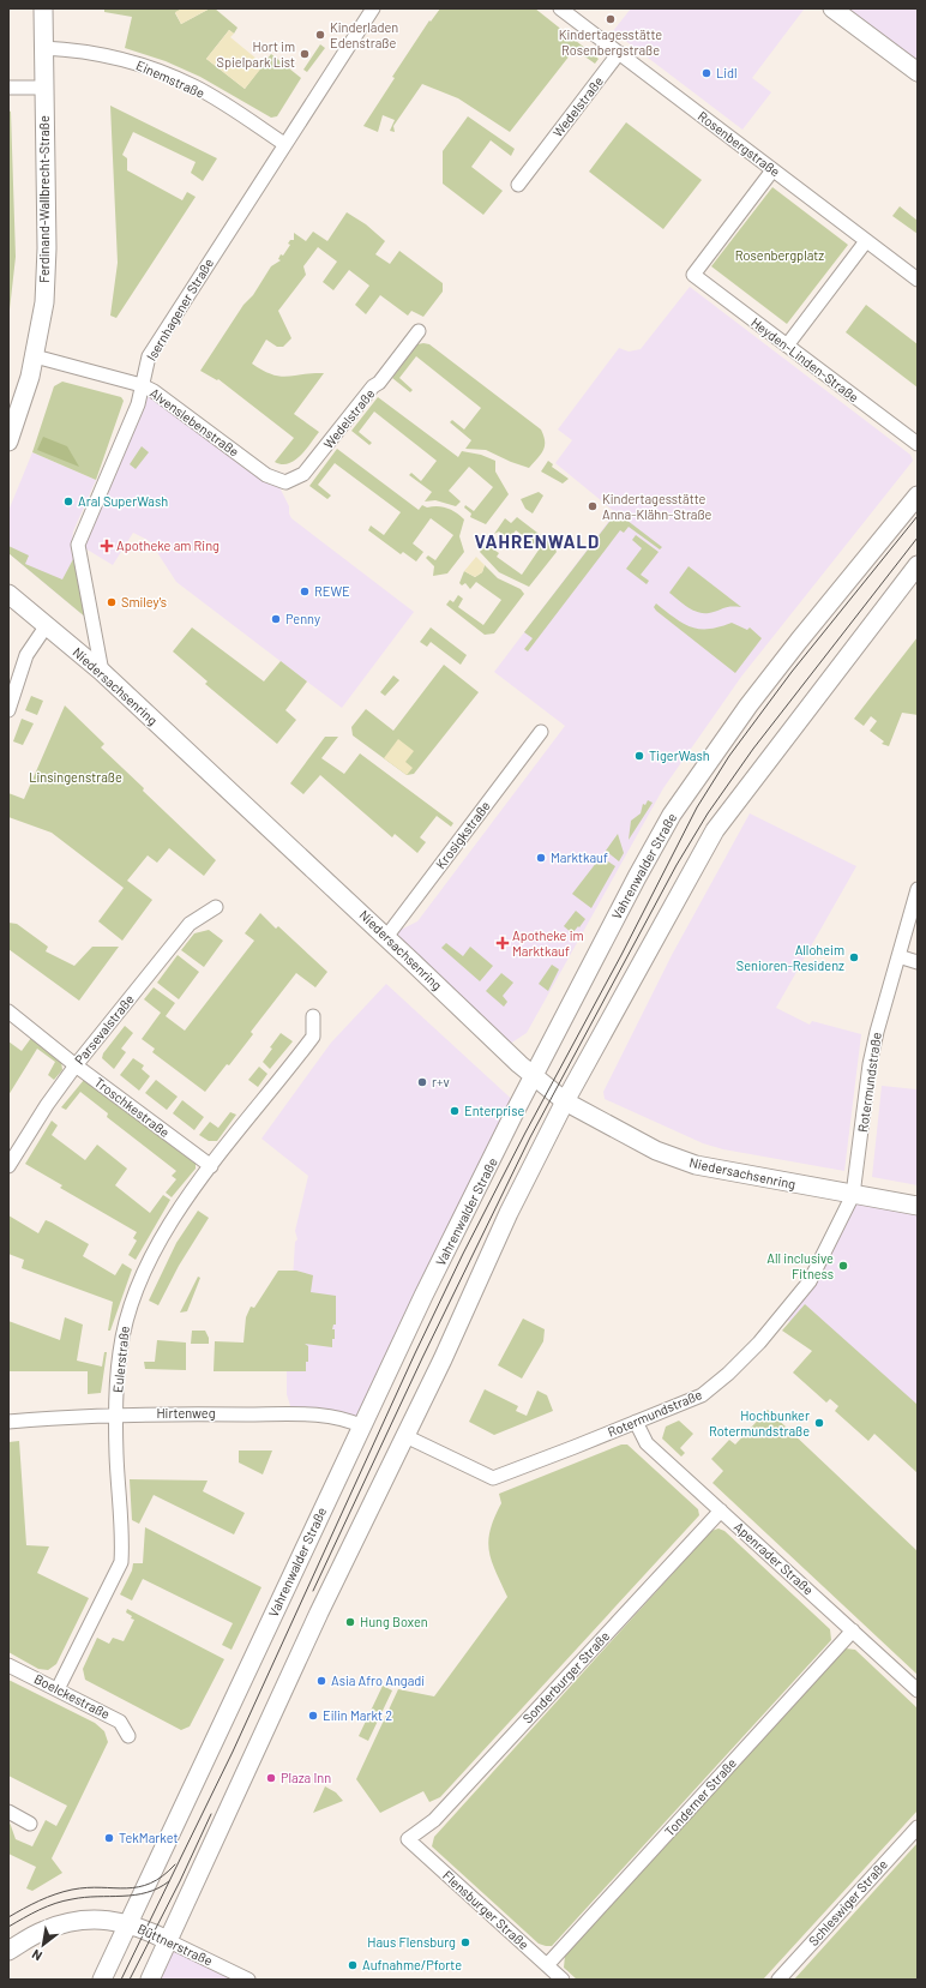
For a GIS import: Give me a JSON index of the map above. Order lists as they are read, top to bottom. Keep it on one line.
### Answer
{"streets":{"main road":["Ferdinand-Wallbrecht-Straße","Niedersachsenring","Vahrenwalder Straße","Büttnerstraße"],"street":["Einemstraße","Wedelstraße","Rosenbergstraße","Isernhagener Straße","Heyden-Linden-Straße","Alvenslebenstraße","Krosigkstraße","Parsevalstraße","Rotermundstraße","Troschkestraße","Eulerstraße","Hirtenweg","Apenrader Straße","Sonderburger Straße","Boelckestraße","Tonderner Straße","Schleswiger Straße","Flensburger Straße"]},"crossings":[["Einemstraße","Ferdinand-Wallbrecht-Straße"],["Einemstraße","Isernhagener Straße"],["Wedelstraße","Rosenbergstraße"],["Wedelstraße","Alvenslebenstraße"],["Rosenbergstraße","Heyden-Linden-Straße"],["Ferdinand-Wallbrecht-Straße","Alvenslebenstraße"],["Isernhagener Straße","Alvenslebenstraße"],["Isernhagener Straße","Niedersachsenring"],["Niedersachsenring","Krosigkstraße"],["Niedersachsenring","Vahrenwalder Straße"],["Niedersachsenring","Rotermundstraße"],["Vahrenwalder Straße","Hirtenweg"],["Vahrenwalder Straße","Büttnerstraße"],["Parsevalstraße","Troschkestraße"],["Rotermundstraße","Apenrader Straße"],["Troschkestraße","Eulerstraße"],["Eulerstraße","Hirtenweg"],["Eulerstraße","Boelckestraße"],["Apenrader Straße","Sonderburger Straße"],["Apenrader Straße","Tonderner Straße"],["Sonderburger Straße","Flensburger Straße"],["Tonderner Straße","Flensburger Straße"]],"districts":["VAHRENWALD"],"parks":["Rosenbergplatz","Linsingenstraße"],"places":{"other":["Kindertagesstätte Rosenbergstraße","Kinderladen Edenstraße","Hort im Spielpark List","Lidl","Aral SuperWash","Kindertagesstätte Anna-Klähn-Straße","REWE","Smiley's","Penny","TigerWash","Marktkauf","Alloheim Senioren-Residenz","r+v","Enterprise","All inclusive Fitness","Hochbunker Rotermundstraße","Hung Boxen","Asia Afro Angadi","Eilin Markt 2","Plaza Inn","TekMarket","Haus Flensburg","Aufnahme/Pforte"],"health":["Apotheke am Ring","Apotheke im Marktkauf"]},"north":"bottom left"}
